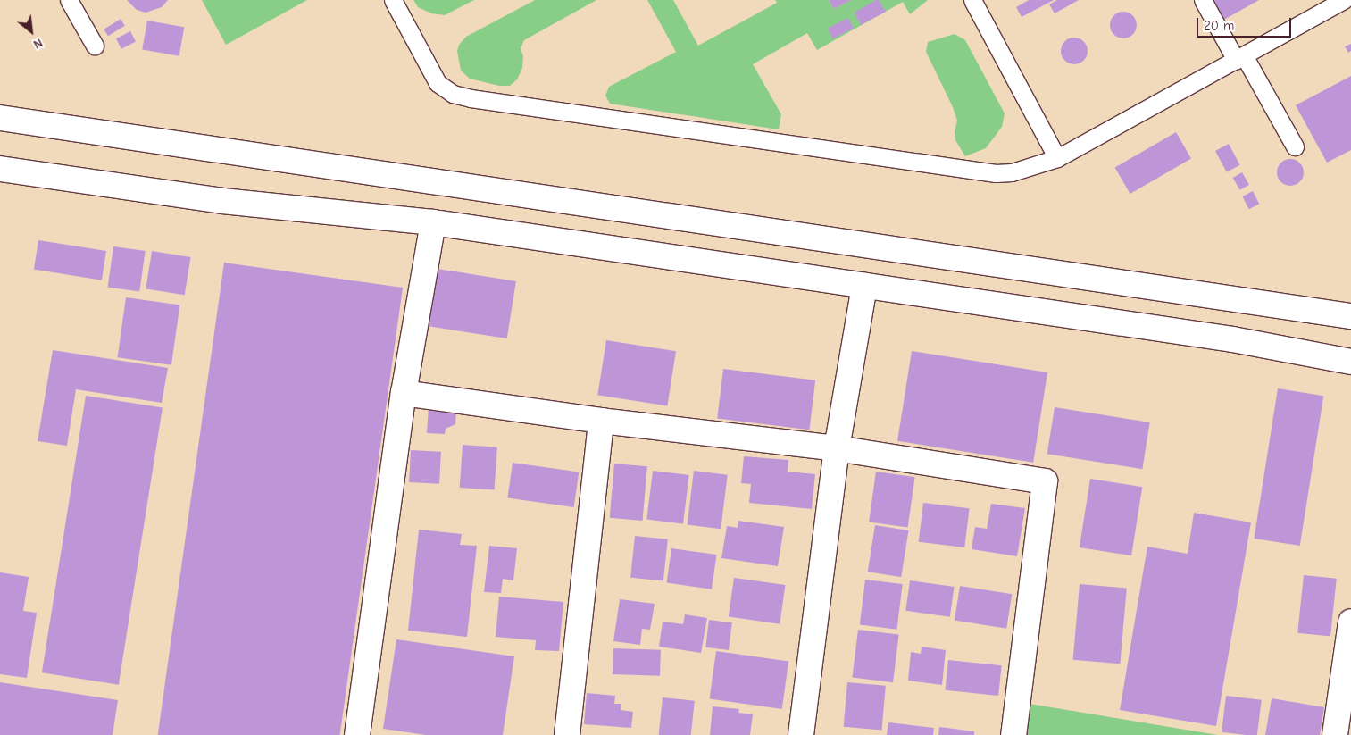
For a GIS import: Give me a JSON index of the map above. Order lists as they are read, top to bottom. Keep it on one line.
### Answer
{"scale_bar":"20 m","north":"bottom right"}
